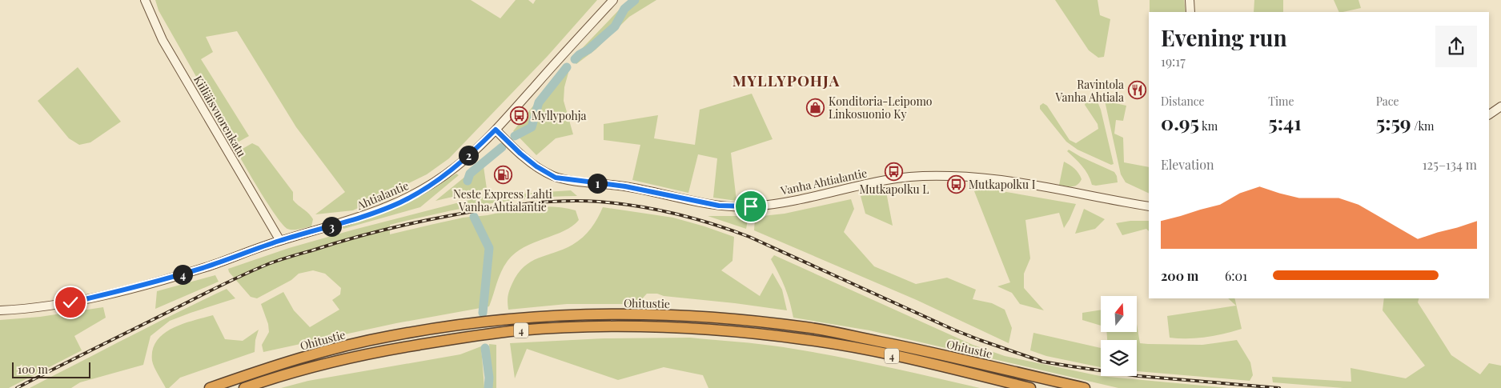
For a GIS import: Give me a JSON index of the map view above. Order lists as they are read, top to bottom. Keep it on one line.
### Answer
{"streets":{"highway":["Ohitustie","4"],"street":["Kiiliäisvuorenkatu","Vanha Ahtialantie","Ahtialantie"]},"crossings":[["Kiiliäisvuorenkatu","Ahtialantie"],["Vanha Ahtialantie","Ahtialantie"]],"districts":["MYLLYPOHJA"],"places":{"restaurant":["Ravintola Vanha Ahtiala"],"shop":["Konditoria-Leipomo Linkosuonio Ky"],"bus stop":["Myllypohja","Mutkapolku L","Mutkapolku I"],"fuel station":["Neste Express Lahti Vanha Ahtialantie"]},"scale_bar":"100 m","north":"top","page":{"heading":["Evening run","19:17"],"stats":[["Distance","0.95 km"],["Time","5:41"],["Pace","5:59 /km"]],"pins":["2","1","3","4"],"chart":["Elevation","125–134 m"],"list":[{"name":"200 m","note":"6:01"}],"scale":"100 m"}}
